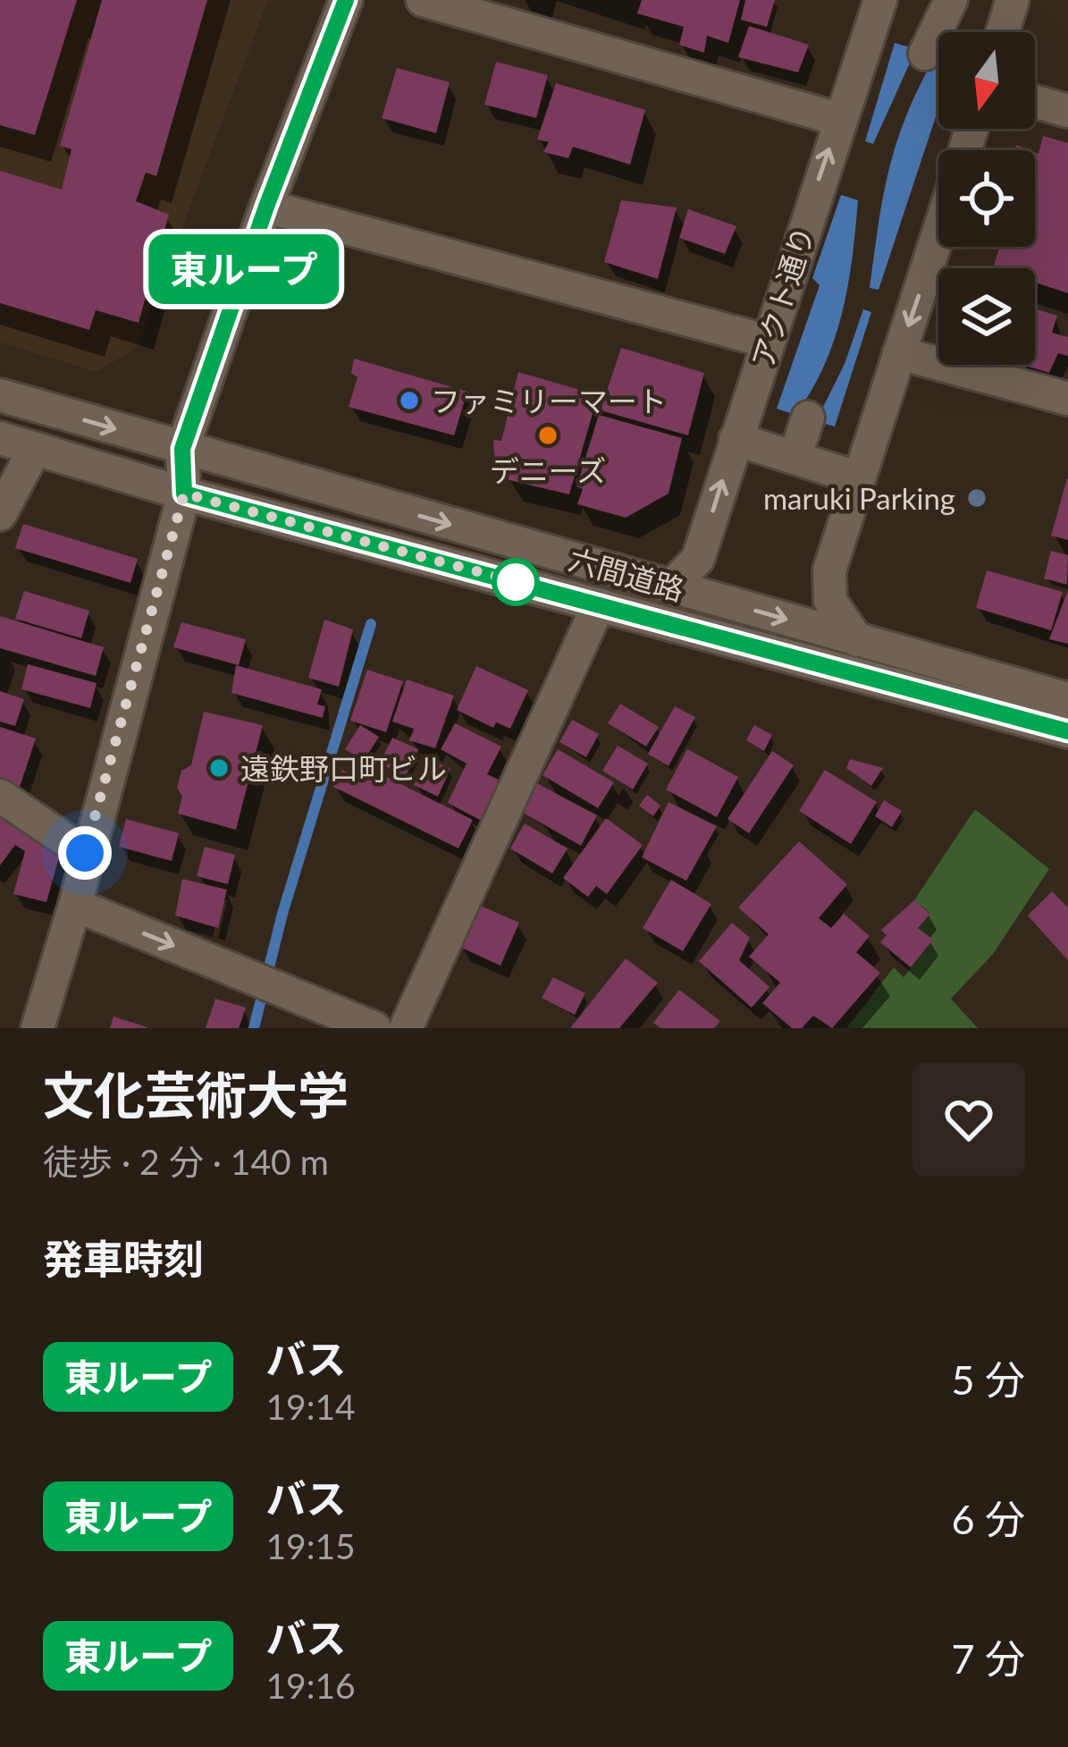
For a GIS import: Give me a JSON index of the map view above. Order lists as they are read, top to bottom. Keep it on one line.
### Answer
{"streets":{"street":["アクト通り","六間道路"]},"crossings":[["アクト通り","六間道路"]],"places":["ファミリーマート","デニーズ","maruki Parking","遠鉄野口町ビル"],"lines":["bus line 東ループ"],"north":"bottom","page":{"on_map":"東ループ","heading":[["文化芸術大学","徒歩 · 2 分 · 140 m"],"発車時刻"],"list":[{"mark":"東ループ","name":"バス","note":"19:14","value":"5 分"},{"mark":"東ループ","name":"バス","note":"19:15","value":"6 分"},{"mark":"東ループ","name":"バス","note":"19:16","value":"7 分"}]}}
